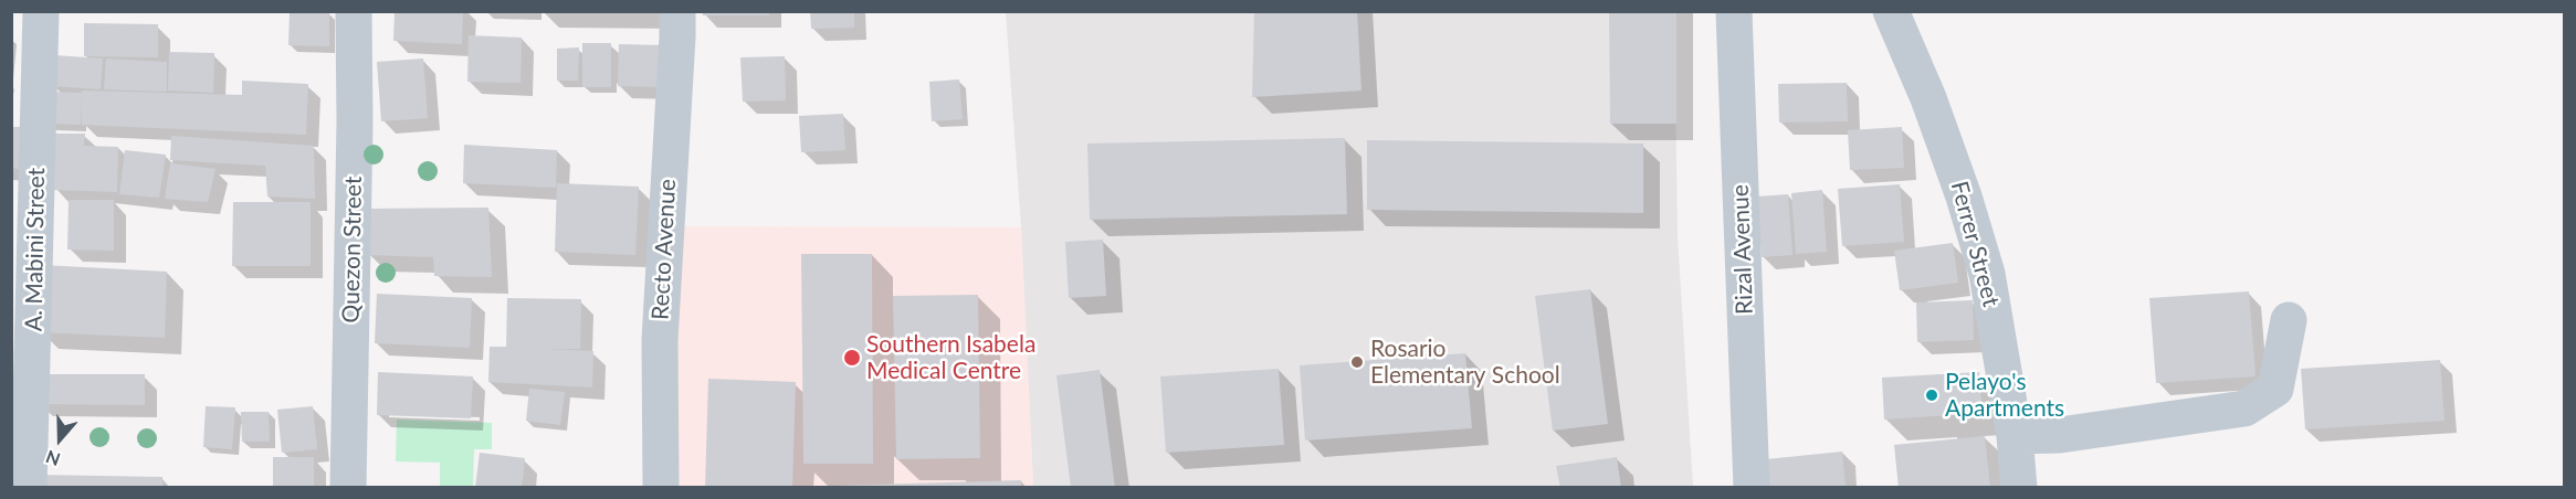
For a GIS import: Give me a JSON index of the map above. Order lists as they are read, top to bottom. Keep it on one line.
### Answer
{"streets":{"street":["Ferrer Street","A. Mabini Street","Quezon Street","Recto Avenue","Rizal Avenue"]},"places":["Southern Isabela Medical Centre","Rosario Elementary School","Pelayo's Apartments"],"north":"bottom"}
